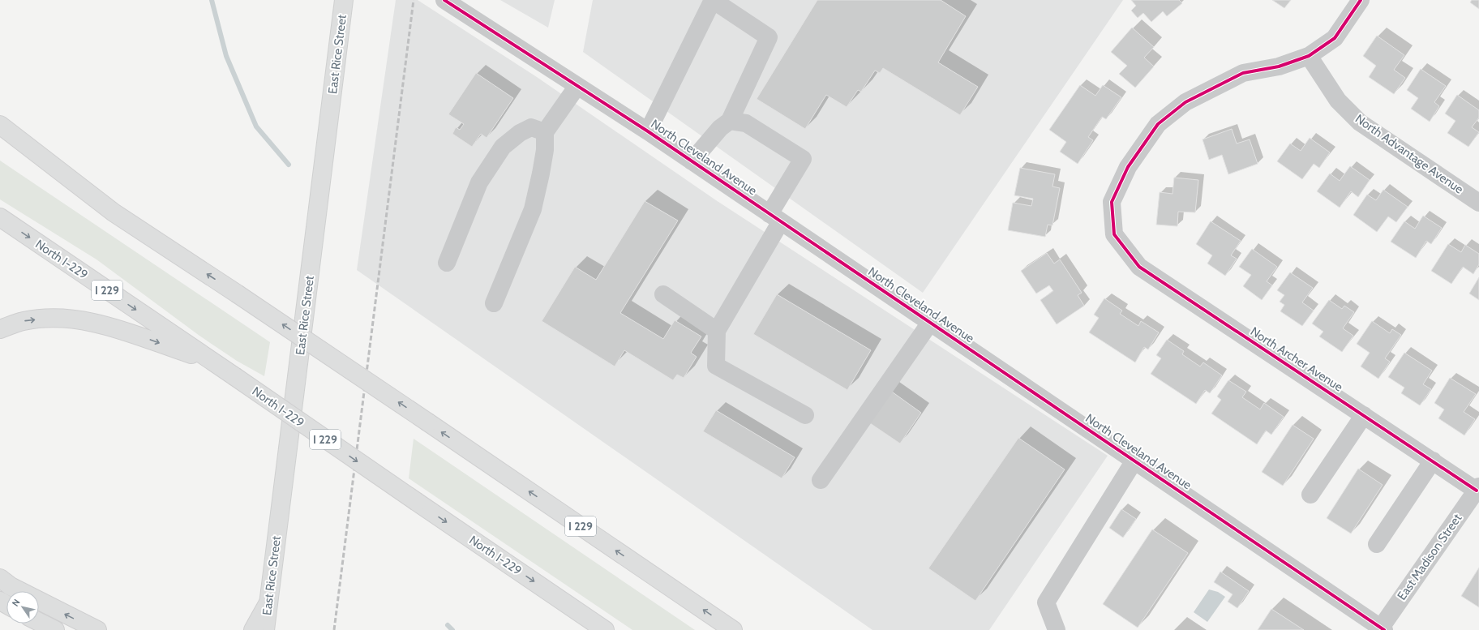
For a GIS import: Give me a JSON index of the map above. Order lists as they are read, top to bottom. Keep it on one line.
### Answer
{"streets":{"main road":["East Rice Street","North I-229","I 229"],"street":["North Advantage Avenue","North Cleveland Avenue","North Archer Avenue","East Madison Street"]},"crossings":[["North Advantage Avenue","North Archer Avenue"],["North Cleveland Avenue","East Madison Street"],["North Archer Avenue","East Madison Street"]],"north":"top left"}
